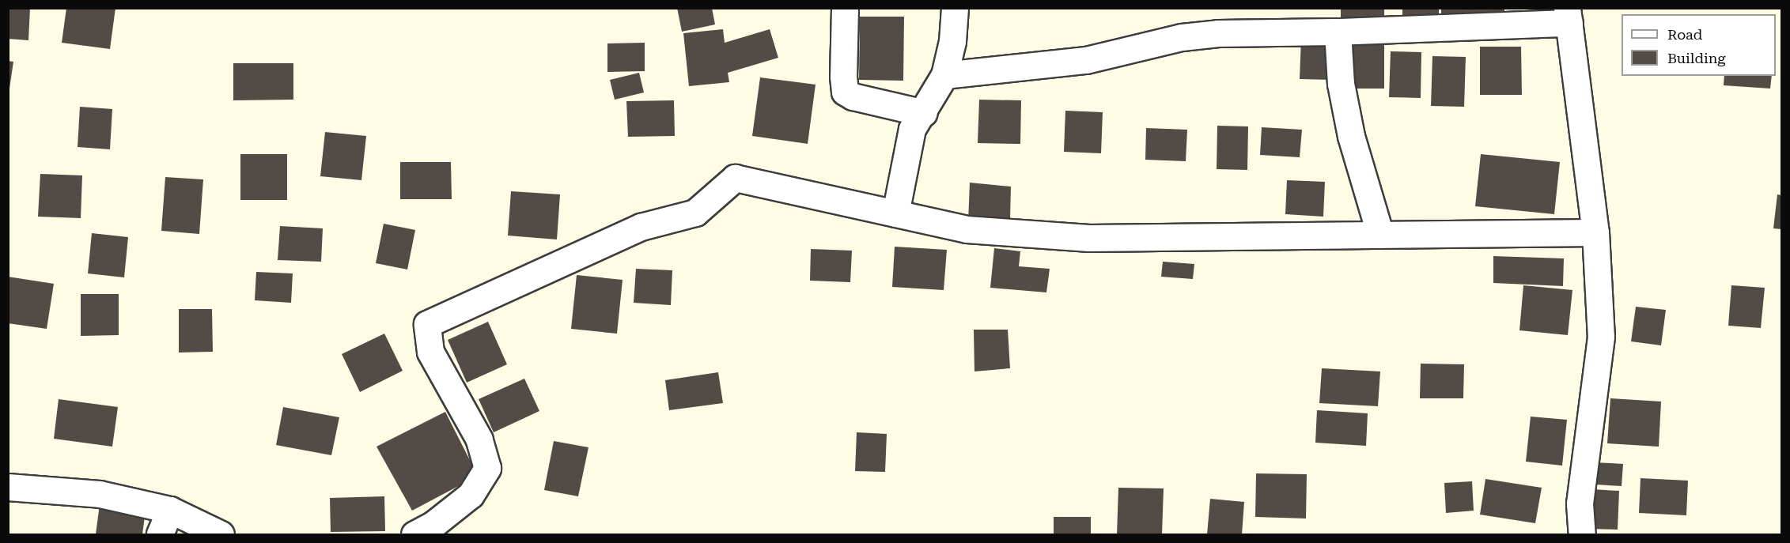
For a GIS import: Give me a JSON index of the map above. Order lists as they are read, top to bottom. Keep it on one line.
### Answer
{"legend":["Road","Building"]}
